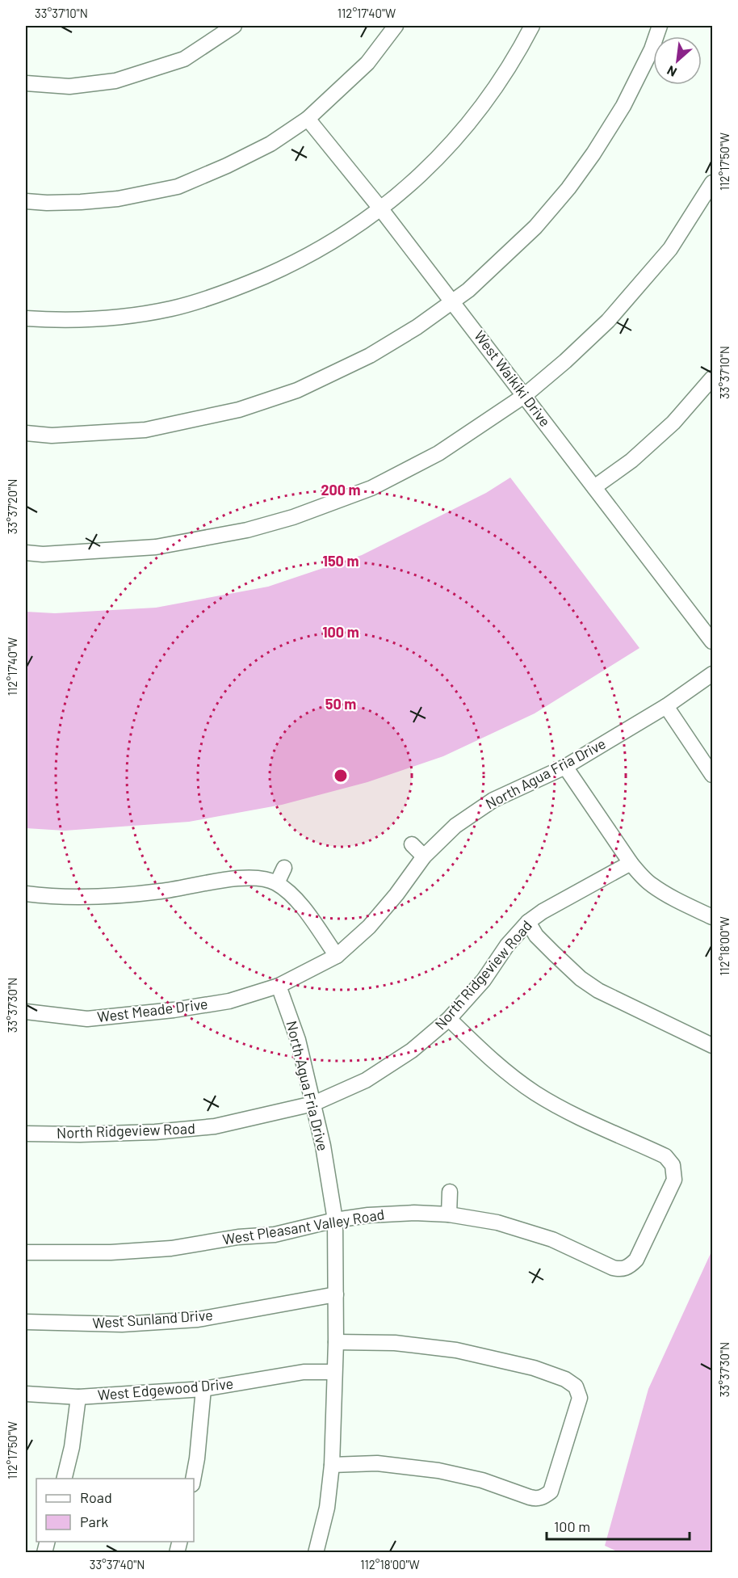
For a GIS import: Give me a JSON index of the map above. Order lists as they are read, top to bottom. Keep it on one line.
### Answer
{"streets":{"street":["West Waikiki Drive","North Agua Fria Drive","North Ridgeview Road","West Meade Drive","West Pleasant Valley Road","West Sunland Drive","West Edgewood Drive"]},"crossings":[["North Agua Fria Drive","North Ridgeview Road"],["North Agua Fria Drive","West Meade Drive"],["North Agua Fria Drive","West Pleasant Valley Road"],["North Agua Fria Drive","West Sunland Drive"],["North Agua Fria Drive","West Edgewood Drive"],["North Ridgeview Road","West Pleasant Valley Road"]],"legend":["Road","Park"],"scale_bar":"100 m","north":"bottom left","coordinates":["33°37'10\"N","112°17'40\"W","112°17'50\"W","33°37'20\"N","112°18'00\"W","33°37'30\"N","33°37'40\"N"],"rings":["200 m","150 m","100 m","50 m"]}
